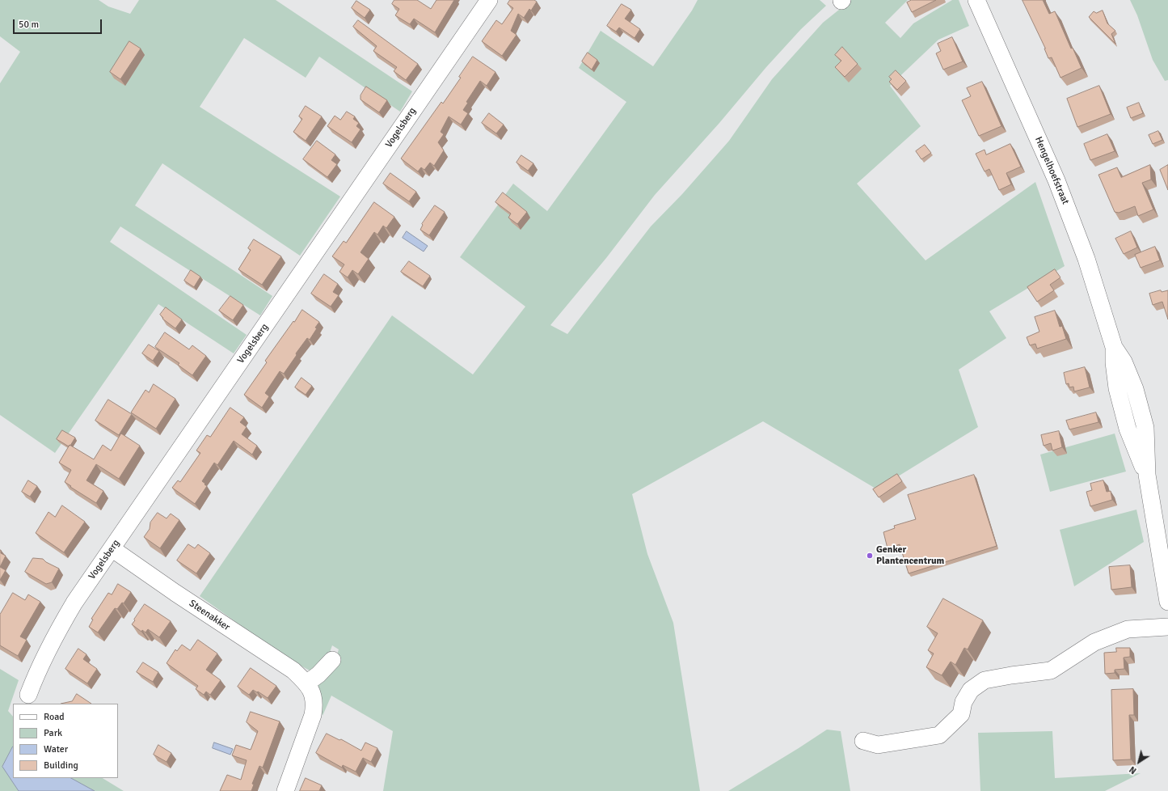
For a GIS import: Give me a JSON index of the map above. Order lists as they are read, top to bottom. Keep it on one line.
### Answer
{"streets":{"street":["Vogelsberg","Hengelhoefstraat","Steenakker"]},"crossings":[["Vogelsberg","Steenakker"]],"places":["Genker Plantencentrum"],"legend":["Road","Park","Water","Building"],"scale_bar":"50 m","north":"bottom left"}
